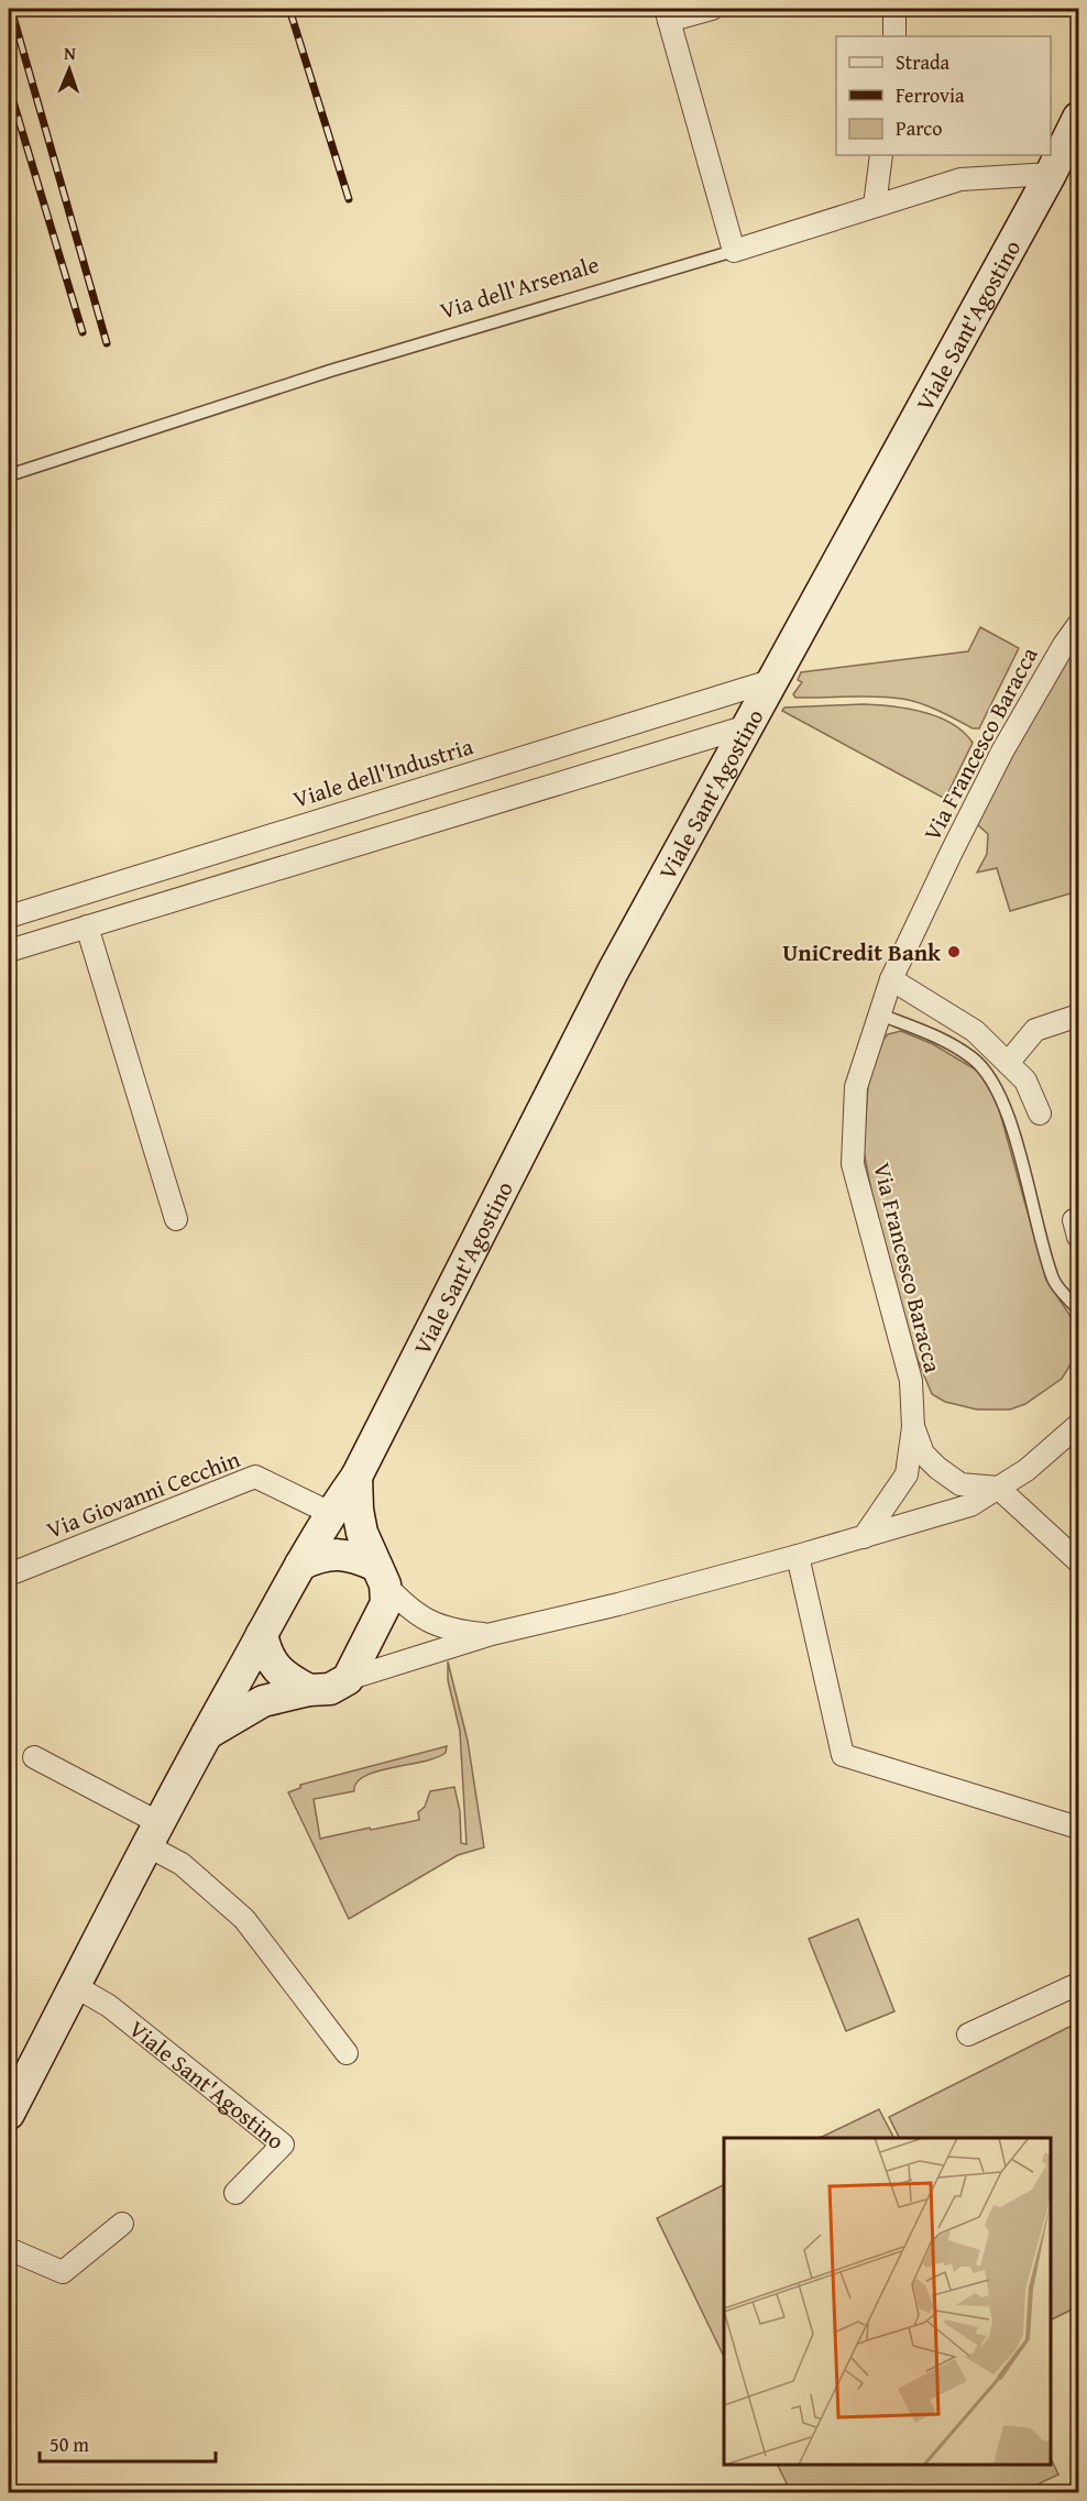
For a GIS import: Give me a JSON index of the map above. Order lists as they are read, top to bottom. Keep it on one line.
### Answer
{"streets":{"main road":["Viale Sant'Agostino"],"street":["Via dell'Arsenale","Via Francesco Baracca","Viale dell'Industria","Via Giovanni Cecchin"]},"crossings":[["Via dell'Arsenale","Viale Sant'Agostino"],["Viale Sant'Agostino","Viale dell'Industria"],["Viale Sant'Agostino","Via Giovanni Cecchin"]],"places":["UniCredit Bank"],"legend":["Strada","Ferrovia","Parco"],"scale_bar":"50 m","north":"top"}
